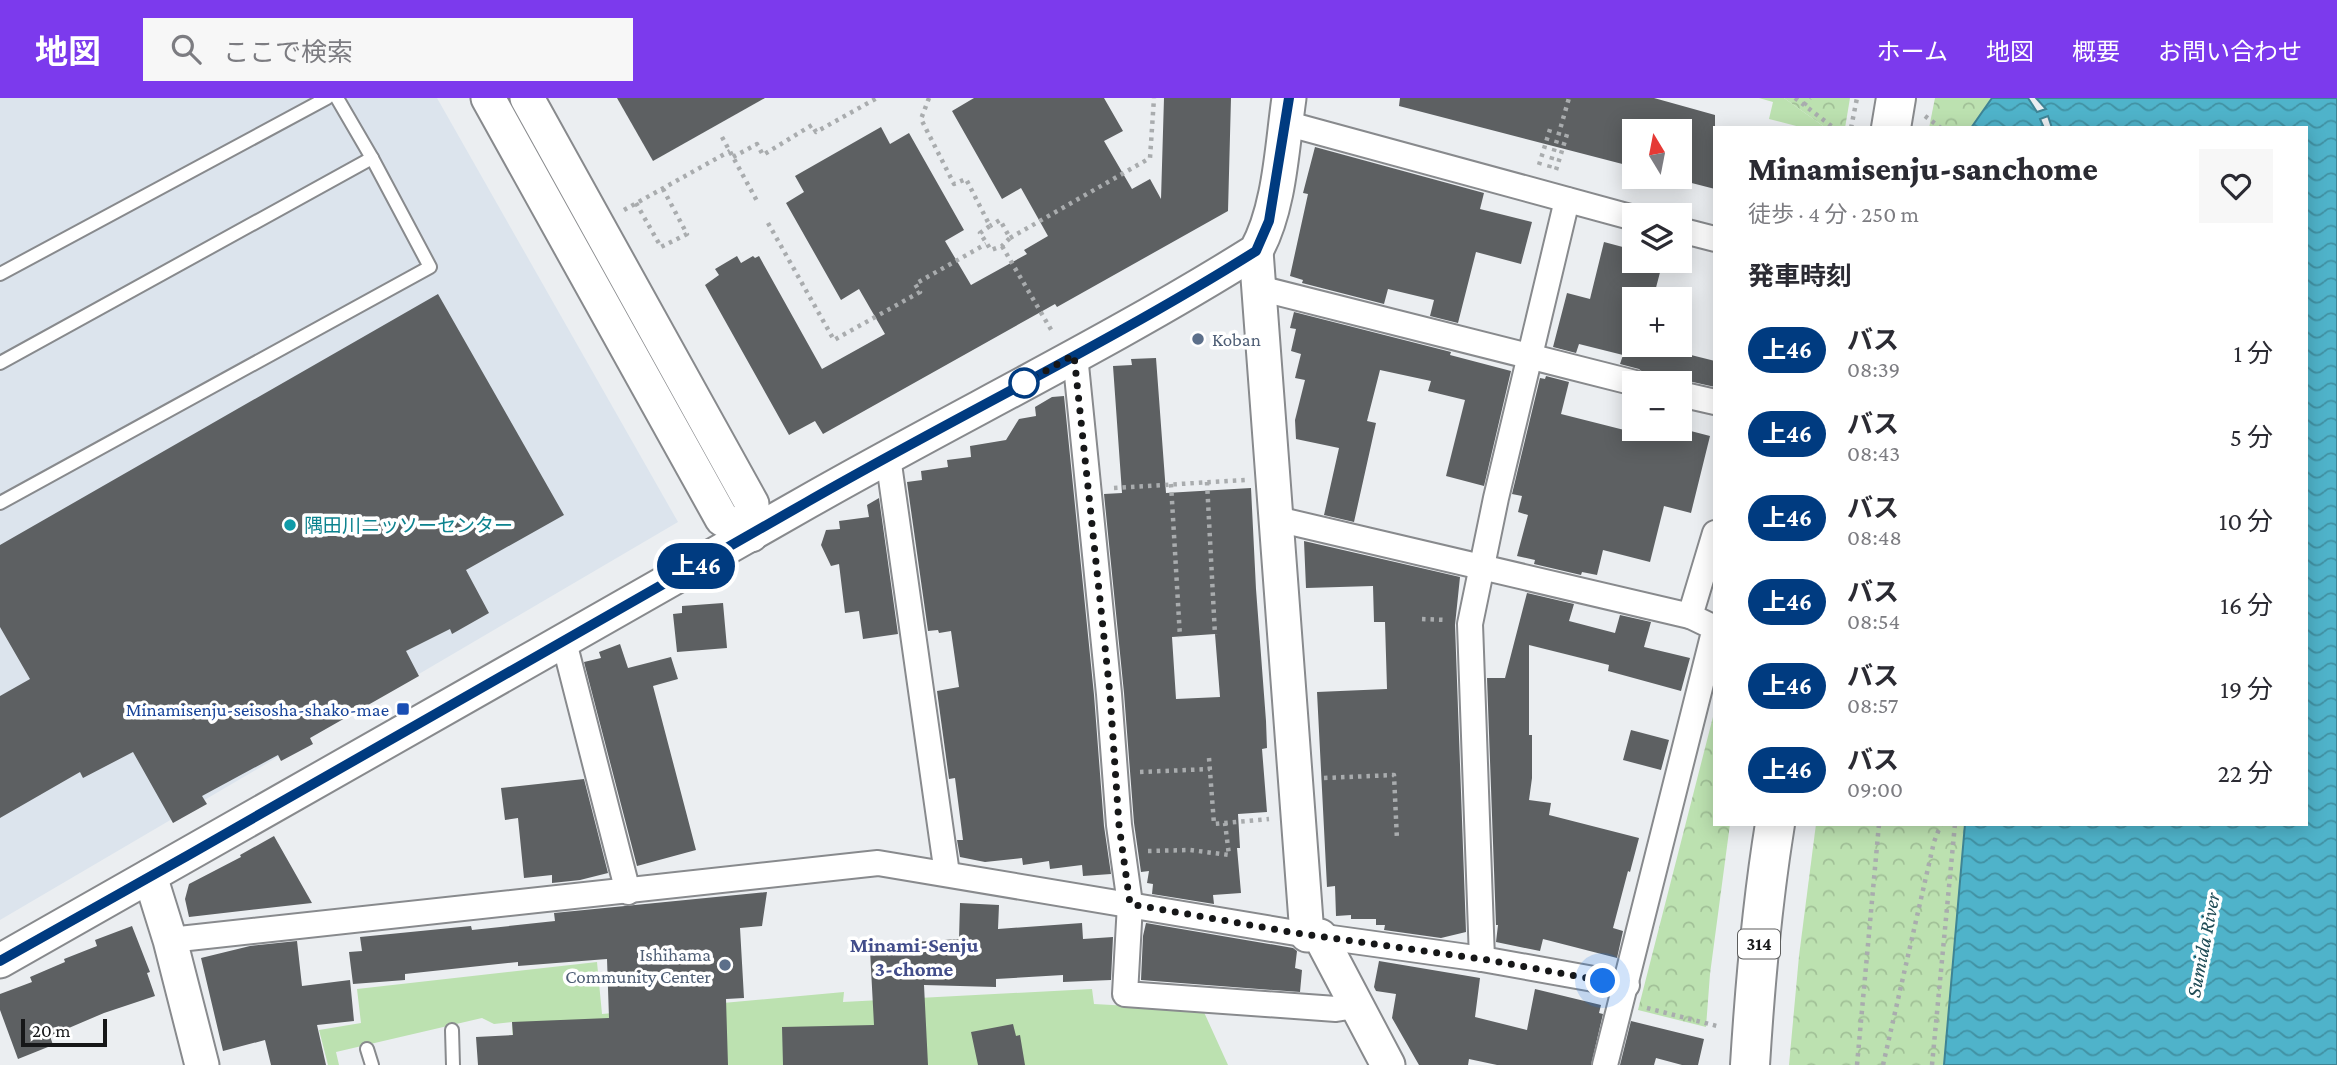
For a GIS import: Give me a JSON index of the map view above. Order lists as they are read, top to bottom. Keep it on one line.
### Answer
{"streets":{"main road":["314"]},"districts":["Minami-Senju 3-chome"],"water":["Sumida River"],"places":{"other":["Koban","隅田川ニッソーセンター","Ishihama Community Center"],"transit":["Minamisenju-seisosha-shako-mae"]},"lines":["bus line 上46"],"scale_bar":"20 m","north":"top","page":{"header":"地図","search":"ここで検索","nav":["ホーム","地図","概要","お問い合わせ"],"on_map":"上46","map_buttons":["+","−"],"heading":[["Minamisenju-sanchome","徒歩 · 4 分 · 250 m"],"発車時刻"],"list":[{"mark":"上46","name":"バス","note":"08:39","value":"1 分"},{"mark":"上46","name":"バス","note":"08:43","value":"5 分"},{"mark":"上46","name":"バス","note":"08:48","value":"10 分"},{"mark":"上46","name":"バス","note":"08:54","value":"16 分"},{"mark":"上46","name":"バス","note":"08:57","value":"19 分"},{"mark":"上46","name":"バス","note":"09:00","value":"22 分"}],"scale":"20 m"}}
